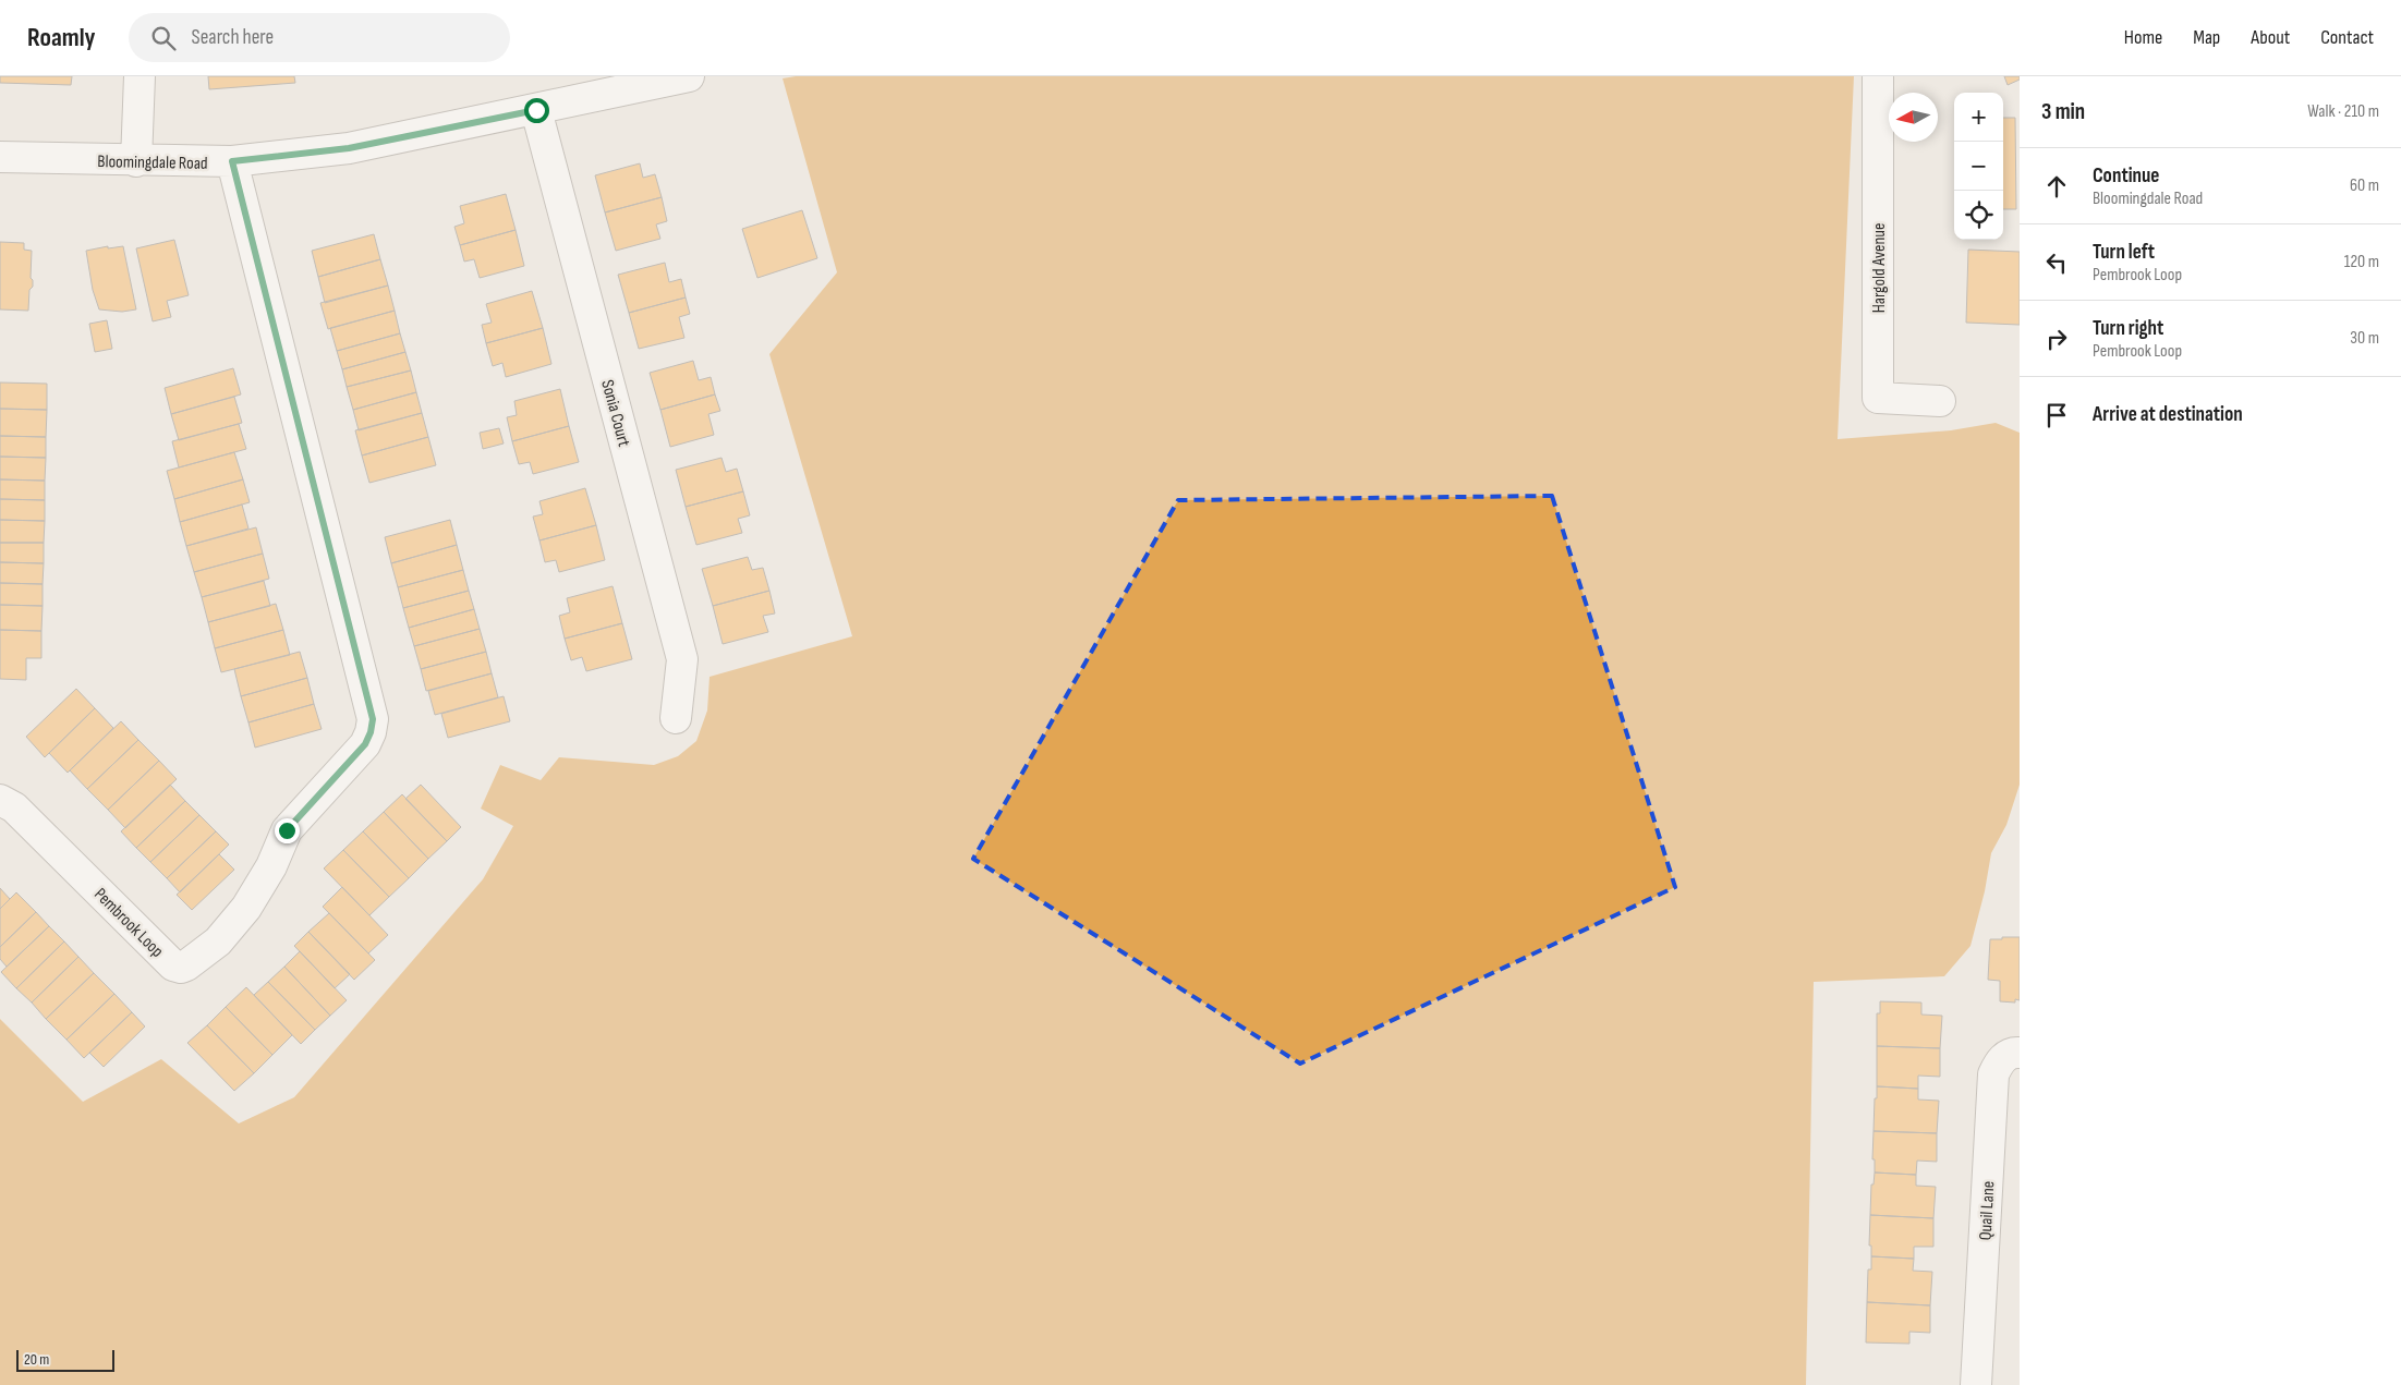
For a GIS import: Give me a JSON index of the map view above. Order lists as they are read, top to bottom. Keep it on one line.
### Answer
{"streets":{"street":["Bloomingdale Road","Hargold Avenue","Sonia Court","Pembrook Loop","Quail Lane"]},"crossings":[["Bloomingdale Road","Sonia Court"],["Bloomingdale Road","Pembrook Loop"]],"scale_bar":"20 m","north":"left","page":{"header":"Roamly","search":"Search here","nav":["Home","Map","About","Contact"],"heading":["3 min","Walk · 210 m"],"map_buttons":["+","−"],"list":[["Continue","Bloomingdale Road","60 m"],["Turn left","Pembrook Loop","120 m"],["Turn right","Pembrook Loop","30 m"],"Arrive at destination"],"scale":"20 m"}}
